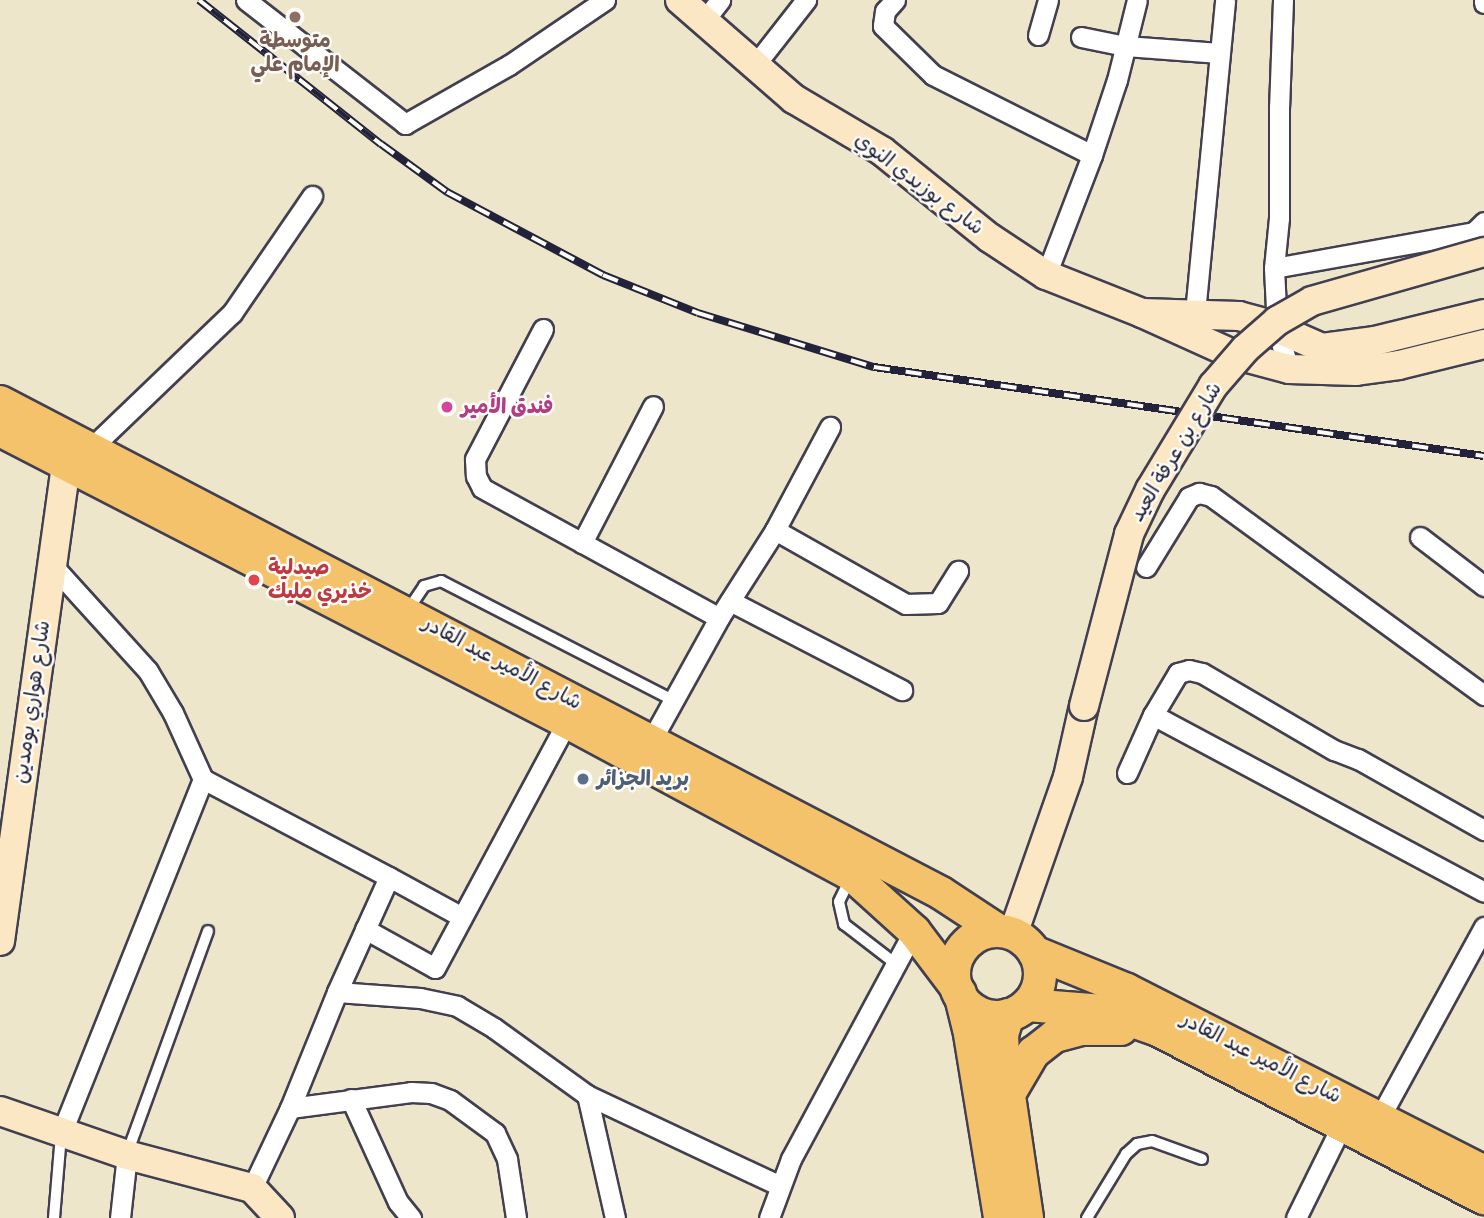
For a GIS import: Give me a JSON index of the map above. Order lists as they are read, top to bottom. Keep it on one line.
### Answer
{"streets":{"main road":["شارع الأمير عبد القادر"],"street":["شارع بوزيدي النوي","شارع بن عرفة العيد","شارع هواري بومدين"]},"crossings":[["شارع بن عرفة العيد","شارع الأمير عبد القادر"],["شارع الأمير عبد القادر","شارع هواري بومدين"]],"places":["متوسطة الإمام علي","فندق الأمير","صيدلية خذيري مليك","بريد الجزائر"]}
